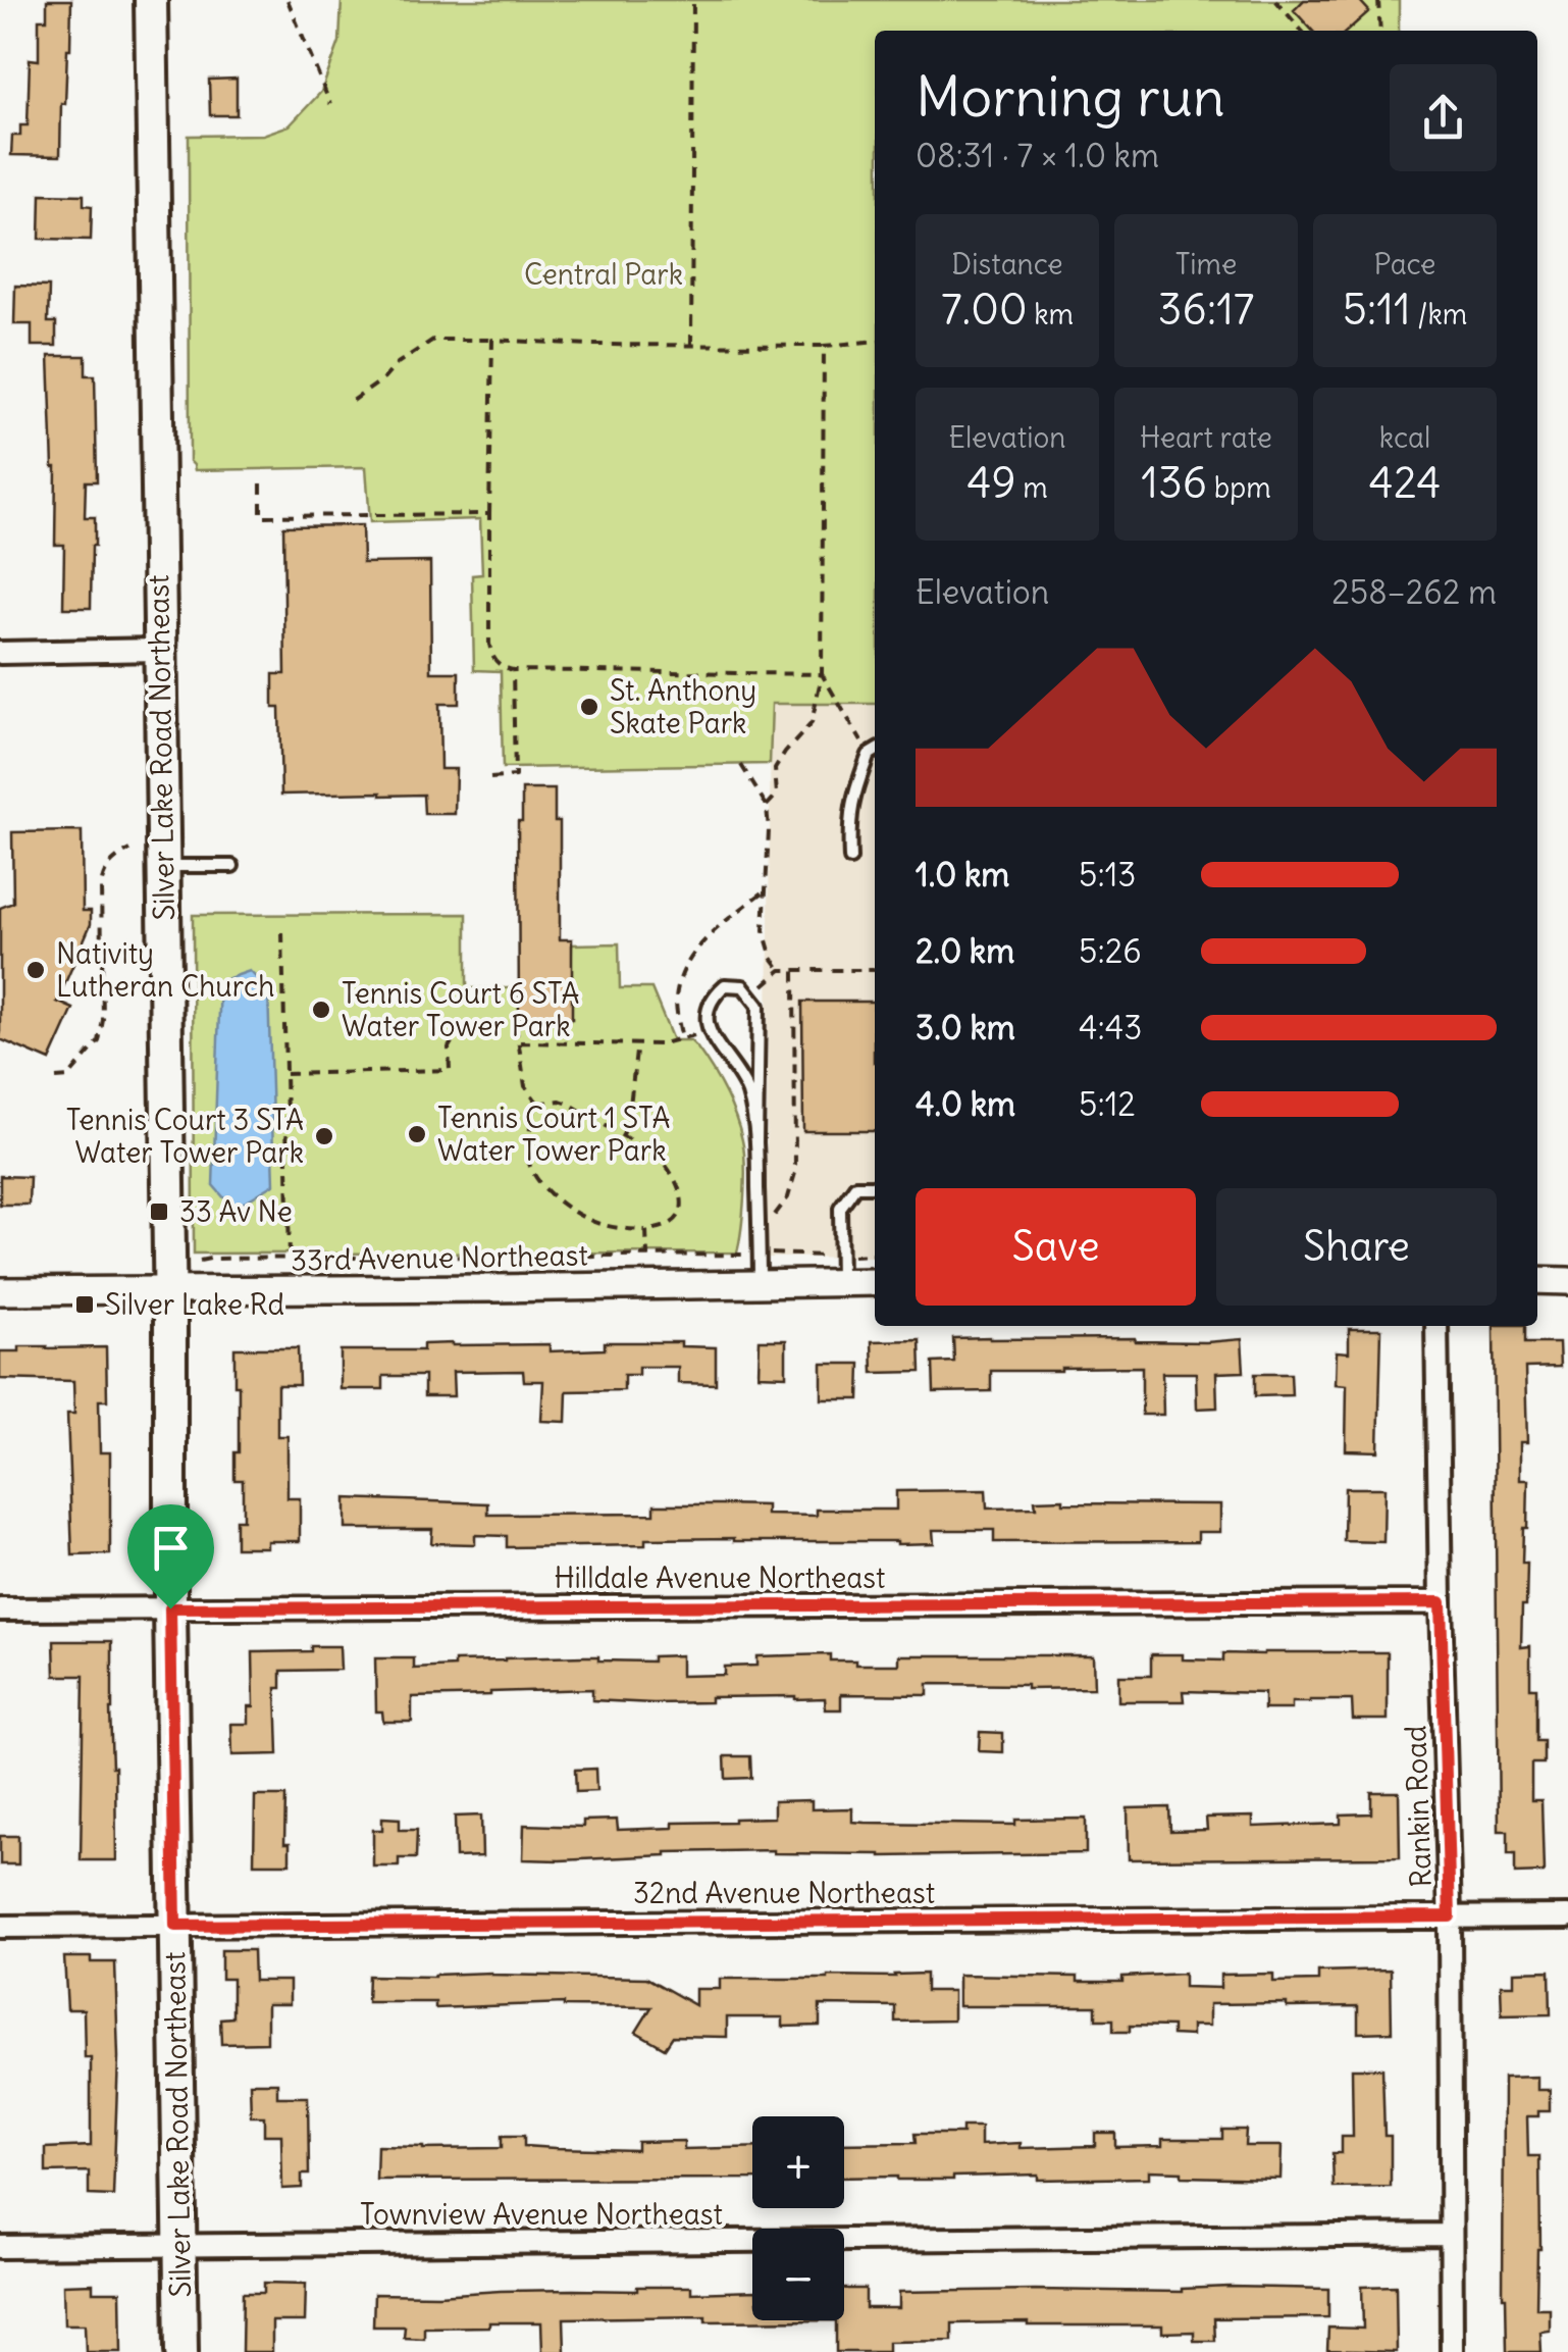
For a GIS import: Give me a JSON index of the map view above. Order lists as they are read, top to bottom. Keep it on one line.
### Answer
{"streets":{"main road":["Silver Lake Road Northeast"],"street":["33rd Avenue Northeast","Hilldale Avenue Northeast","Rankin Road","32nd Avenue Northeast","Townview Avenue Northeast"]},"crossings":[["Silver Lake Road Northeast","33rd Avenue Northeast"],["Silver Lake Road Northeast","Hilldale Avenue Northeast"],["Silver Lake Road Northeast","32nd Avenue Northeast"],["Silver Lake Road Northeast","Townview Avenue Northeast"],["Hilldale Avenue Northeast","Rankin Road"],["Rankin Road","32nd Avenue Northeast"],["Rankin Road","Townview Avenue Northeast"]],"parks":["Central Park"],"places":{"other":["St. Anthony Skate Park","Nativity Lutheran Church","Tennis Court 6 STA Water Tower Park","Tennis Court 1 STA Water Tower Park","Tennis Court 3 STA Water Tower Park"],"transit":["33 Av Ne","Silver Lake Rd"]},"page":{"heading":["Morning run","08:31 · 7 × 1.0 km"],"stats":[["Distance","7.00 km"],["Time","36:17"],["Pace","5:11 /km"],["Elevation","49 m"],["Heart rate","136 bpm"],["kcal","424"]],"chart":["Elevation","258–262 m"],"list":[{"name":"1.0 km","note":"5:13"},{"name":"2.0 km","note":"5:26"},{"name":"3.0 km","note":"4:43"},{"name":"4.0 km","note":"5:12"}],"buttons":["Save","Share"],"map_buttons":["+","−"]}}
